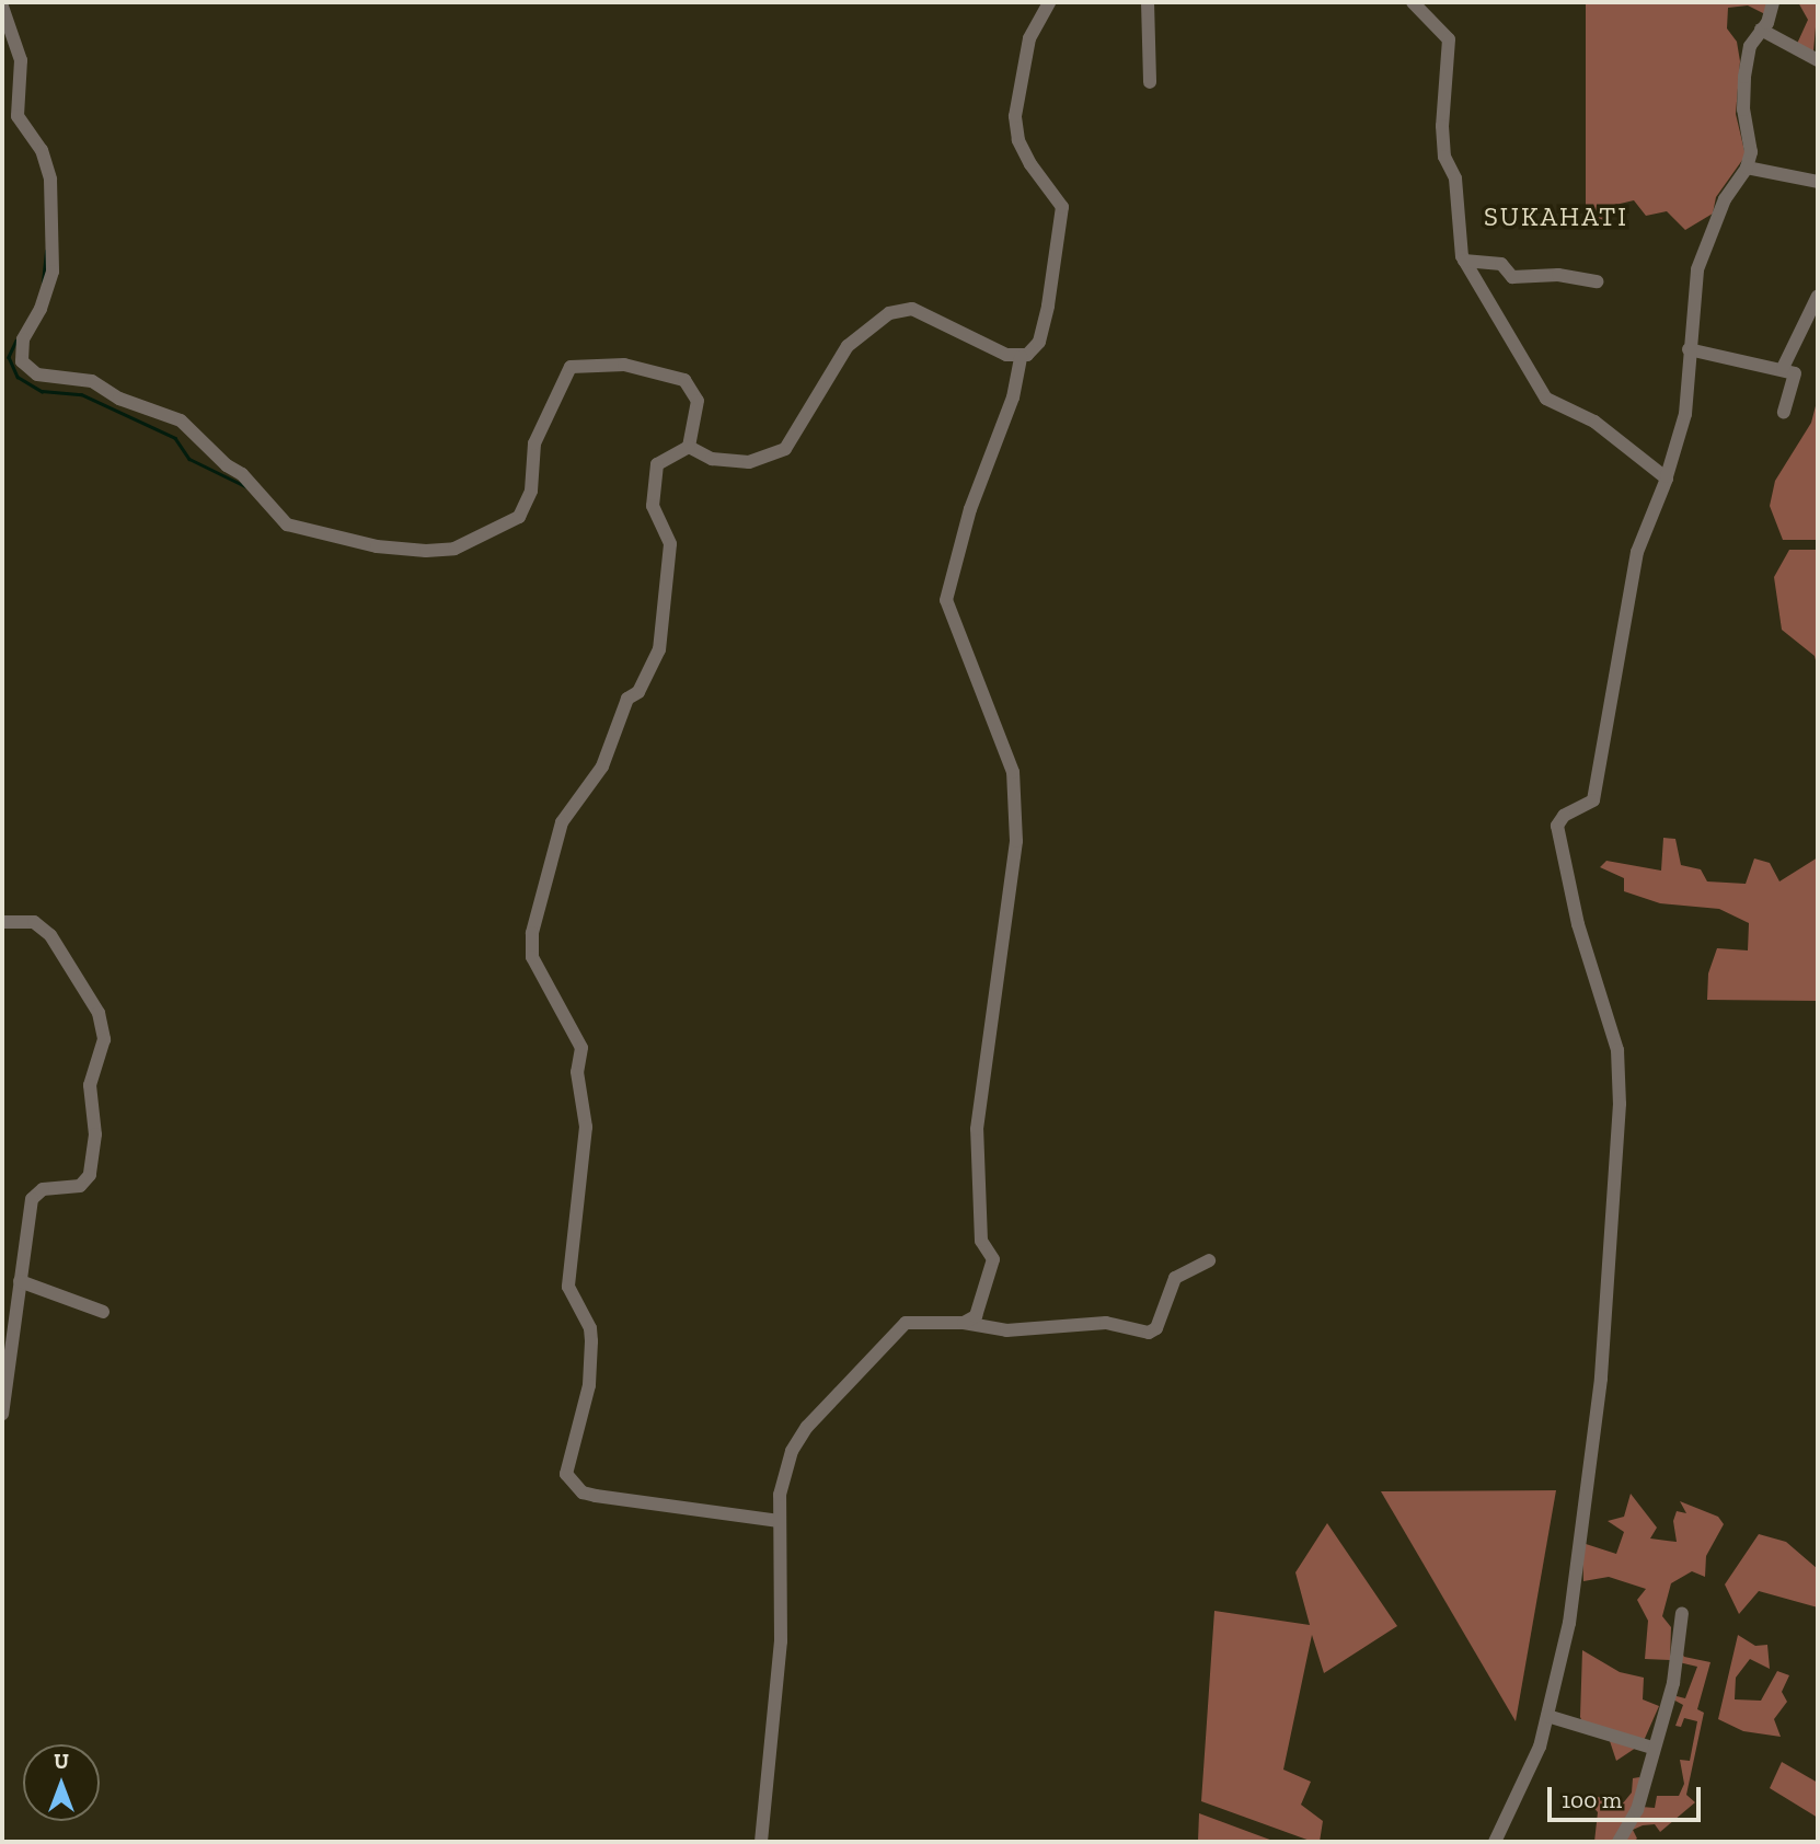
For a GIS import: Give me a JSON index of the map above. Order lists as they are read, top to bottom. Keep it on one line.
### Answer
{"districts":["SUKAHATI"],"scale_bar":"100 m","north":"top"}
